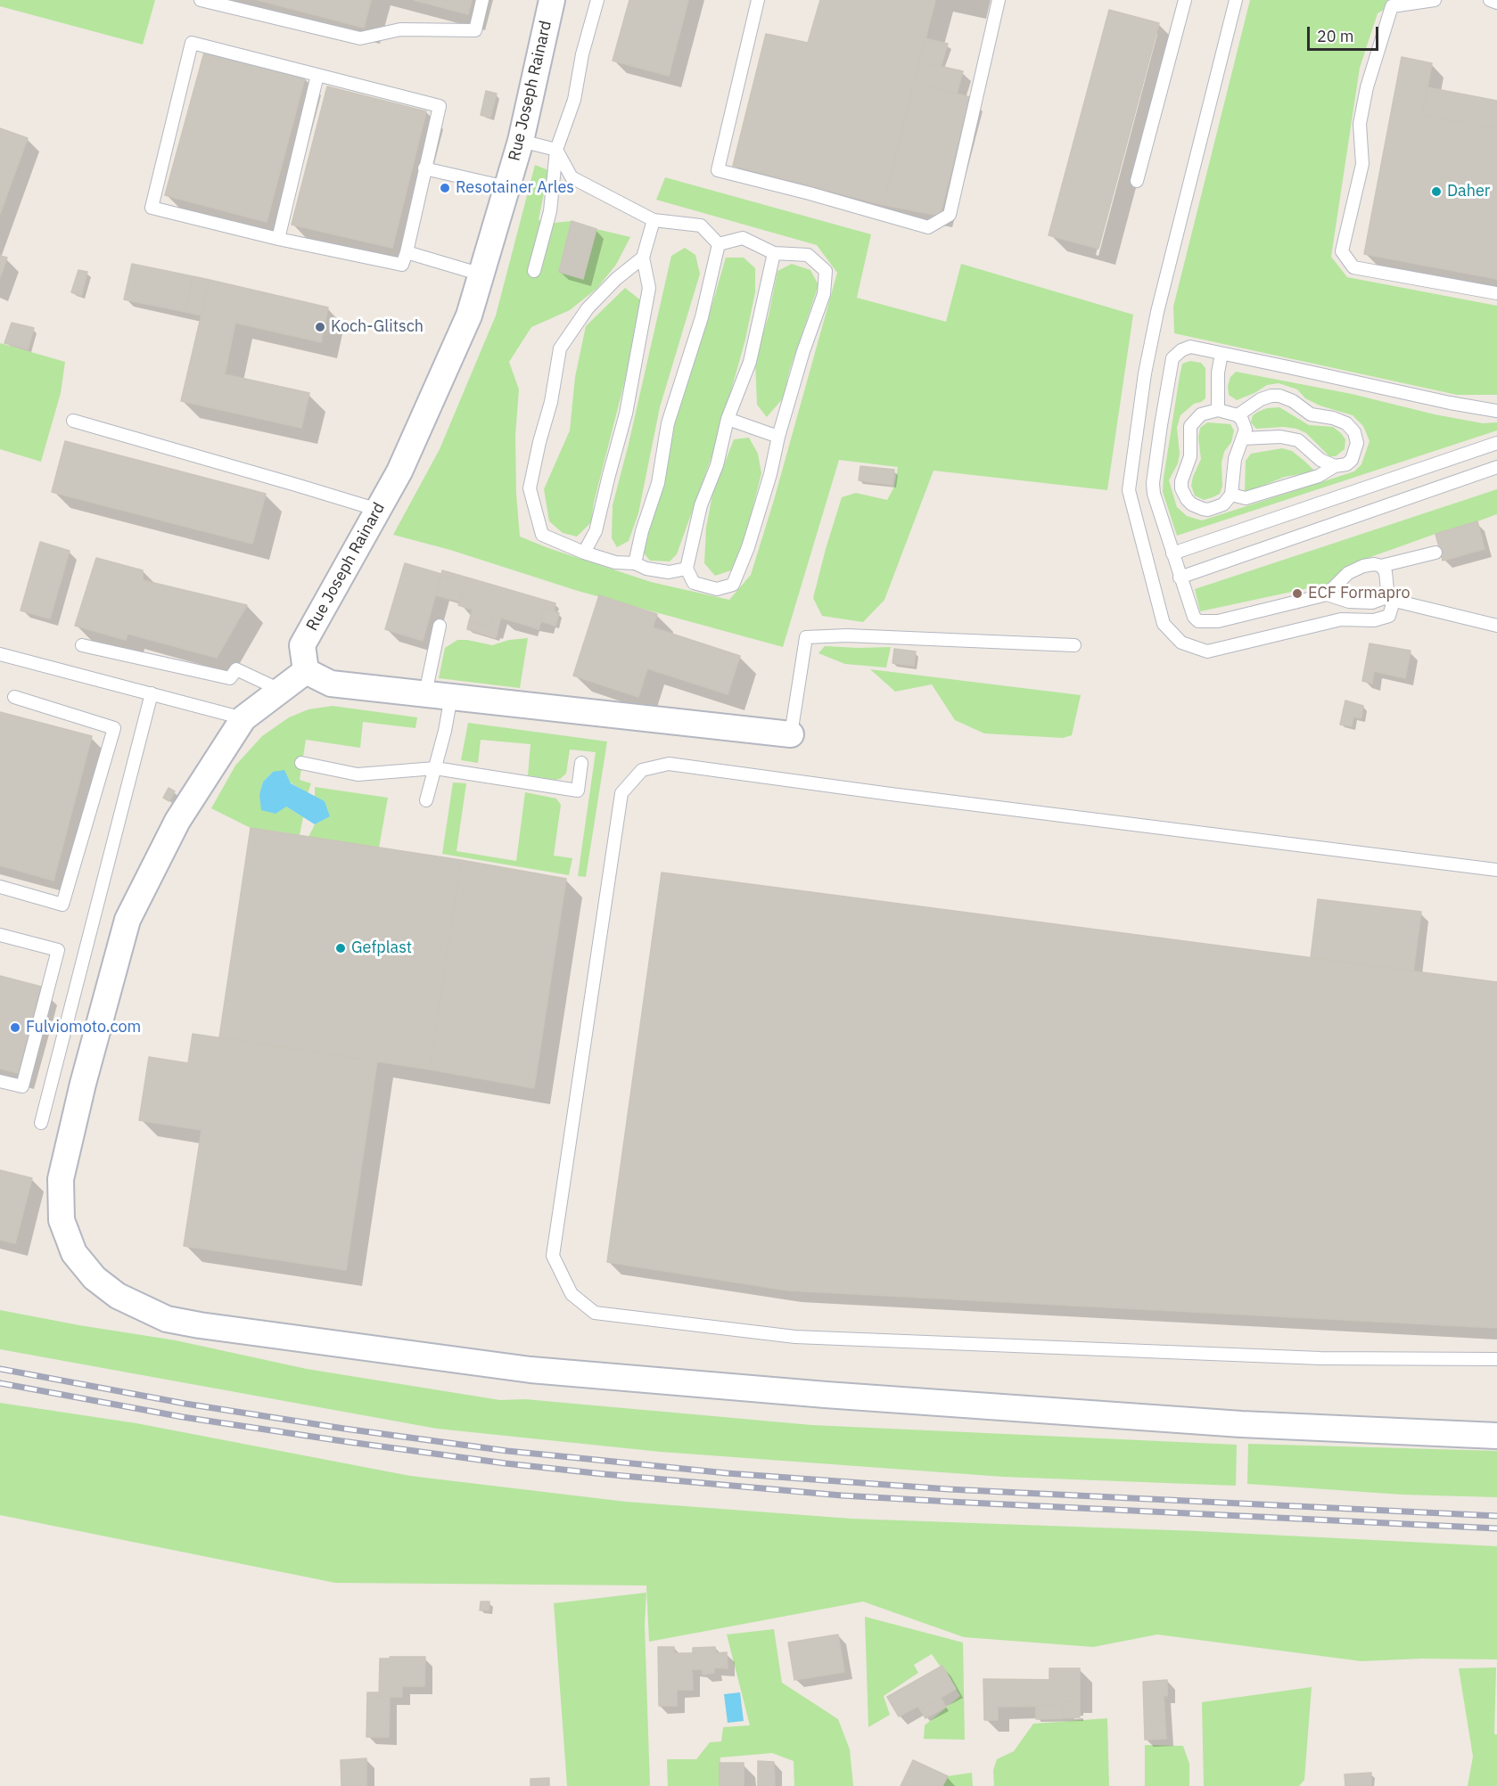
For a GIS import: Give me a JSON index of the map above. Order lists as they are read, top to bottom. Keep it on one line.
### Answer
{"streets":{"street":["Rue Joseph Rainard"]},"places":["Resotainer Arles","Daher","Koch-Glitsch","ECF Formapro","Gefplast","Fulviomoto.com"],"scale_bar":"20 m"}
